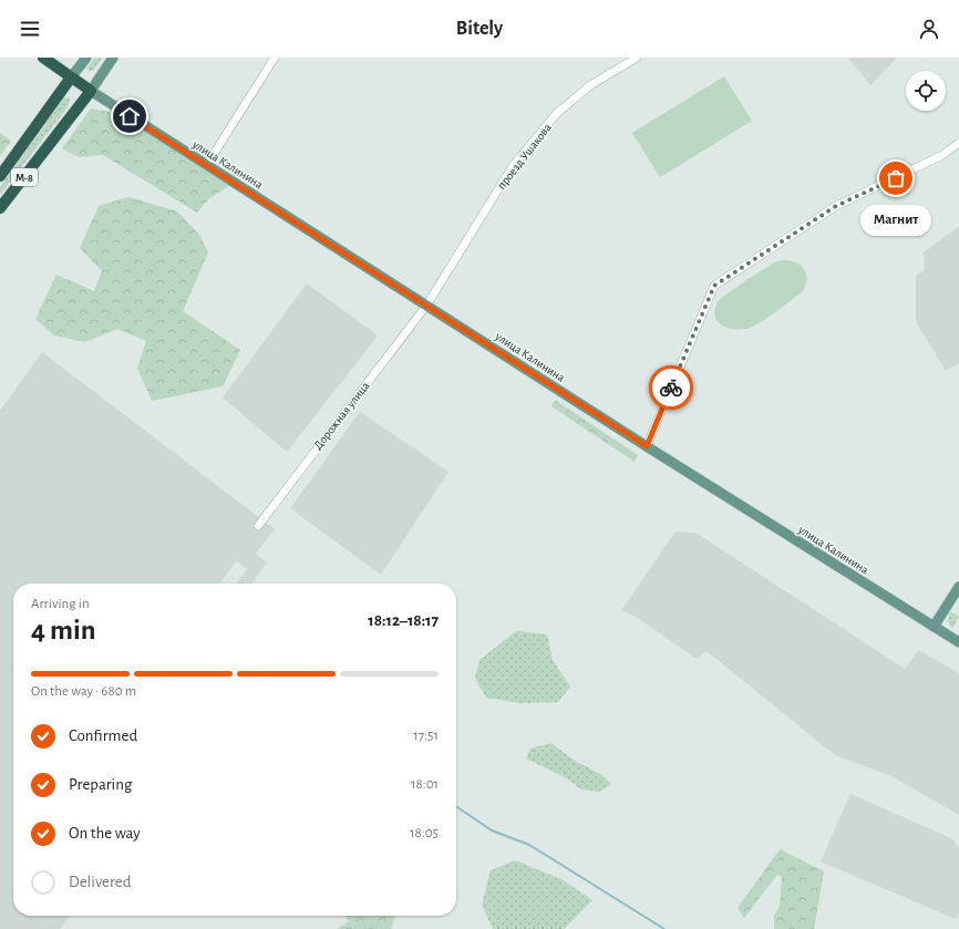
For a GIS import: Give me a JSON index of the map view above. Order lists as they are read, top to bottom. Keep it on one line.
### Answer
{"streets":{"highway":["М-8"],"main road":["улица Калинина"],"street":["проезд Ушакова","Дорожная улица"]},"crossings":[["проезд Ушакова","улица Калинина"],["проезд Ушакова","Дорожная улица"],["улица Калинина","М-8"],["улица Калинина","Дорожная улица"]],"places":["Магнит"],"page":{"header":"Bitely","bubble":"Магнит","heading":["4 min","Arriving in","18:12–18:17"],"bar":"On the way · 680 m","list":[["Confirmed","17:51"],["Preparing","18:01"],["On the way","18:05"],"Delivered"]}}
